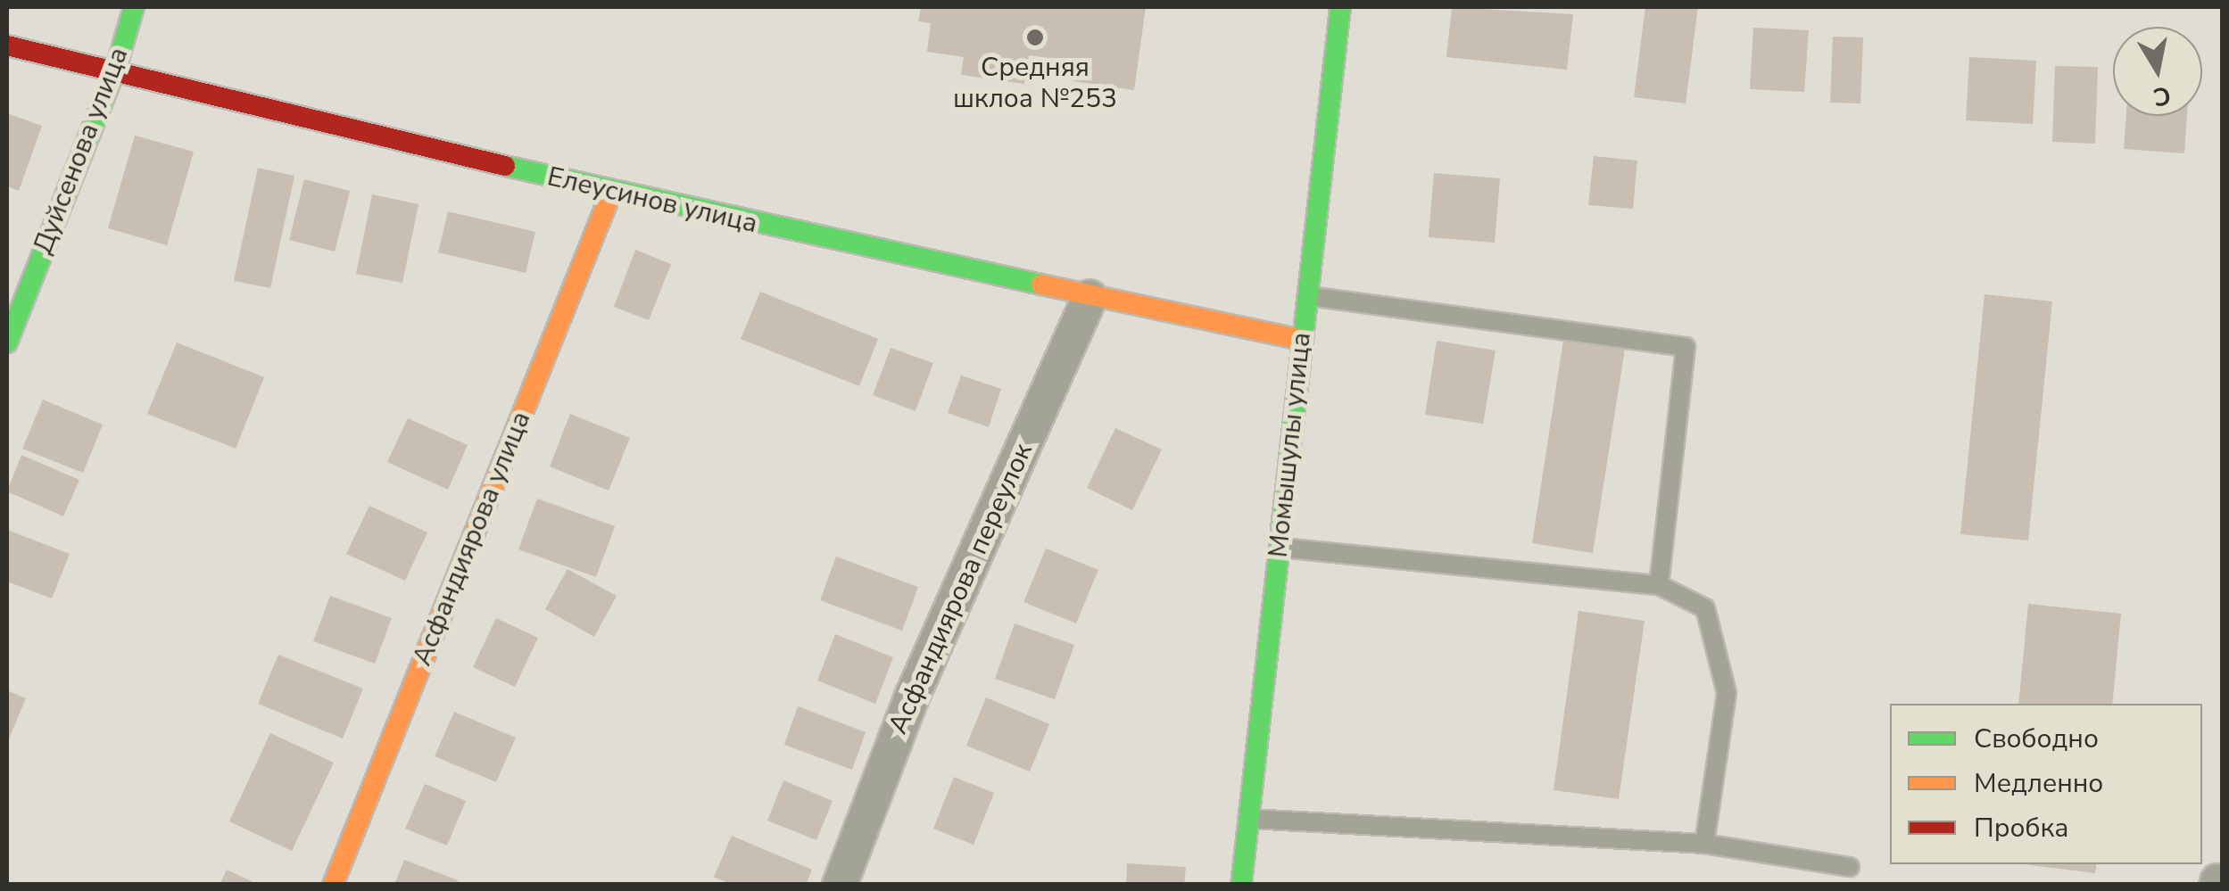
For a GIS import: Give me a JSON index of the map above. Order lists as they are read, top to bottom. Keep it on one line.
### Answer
{"streets":{"street":["Дуйсенова улица","Елеусинов улица","Момышулы улица","Асфандиярова улица","Асфандиярова переулок"]},"crossings":[["Дуйсенова улица","Елеусинов улица"],["Елеусинов улица","Момышулы улица"],["Елеусинов улица","Асфандиярова улица"],["Елеусинов улица","Асфандиярова переулок"]],"places":["Средняя шклоа №253"],"legend":["Свободно","Медленно","Пробка"],"north":"bottom"}
